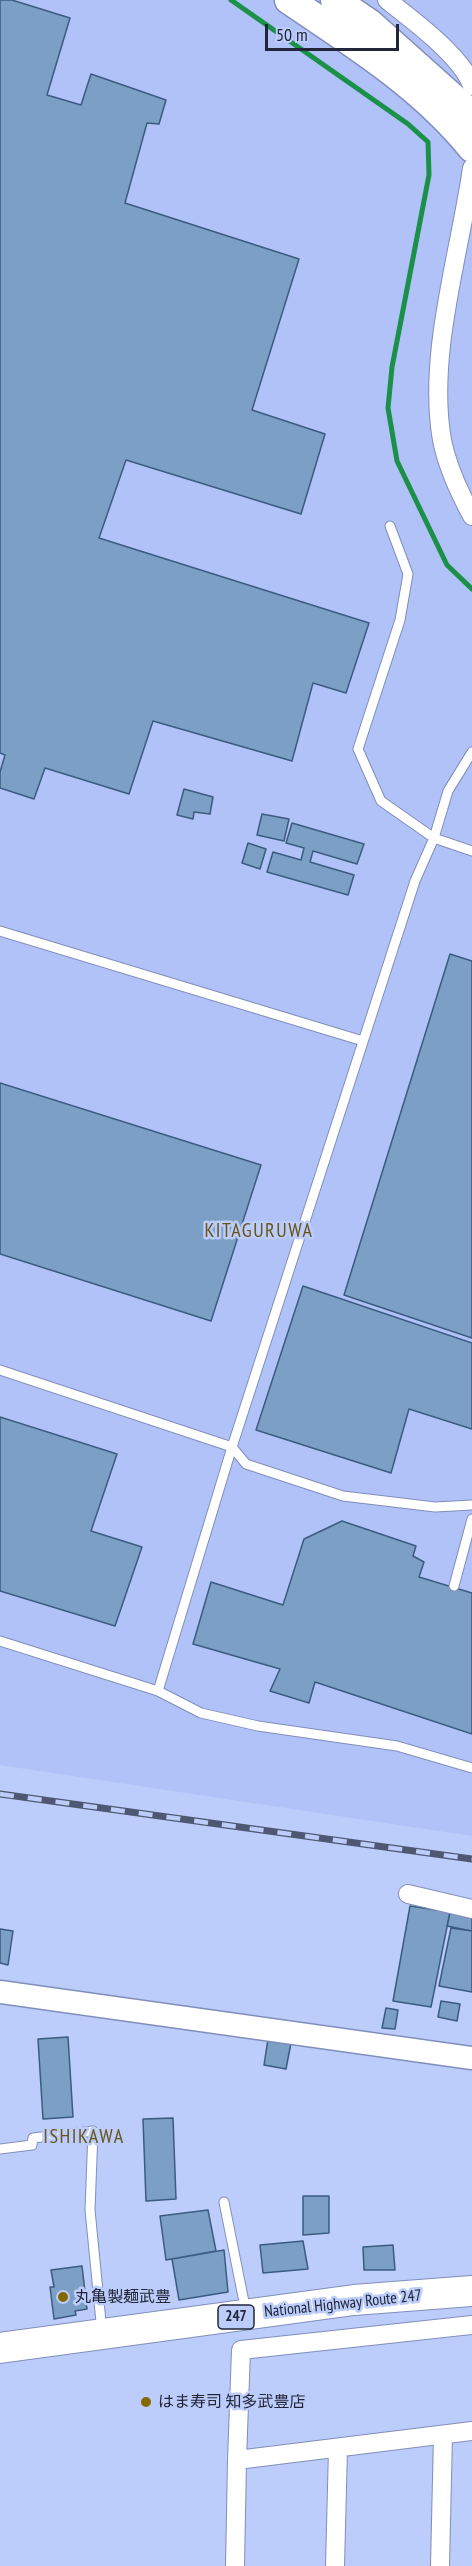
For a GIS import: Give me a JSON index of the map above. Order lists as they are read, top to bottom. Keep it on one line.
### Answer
{"streets":{"highway":["National Highway Route 247","247"]},"districts":["KITAGURUWA","ISHIKAWA"],"places":["丸亀製麺武豊","はま寿司 知多武豊店"],"scale_bar":"50 m"}
